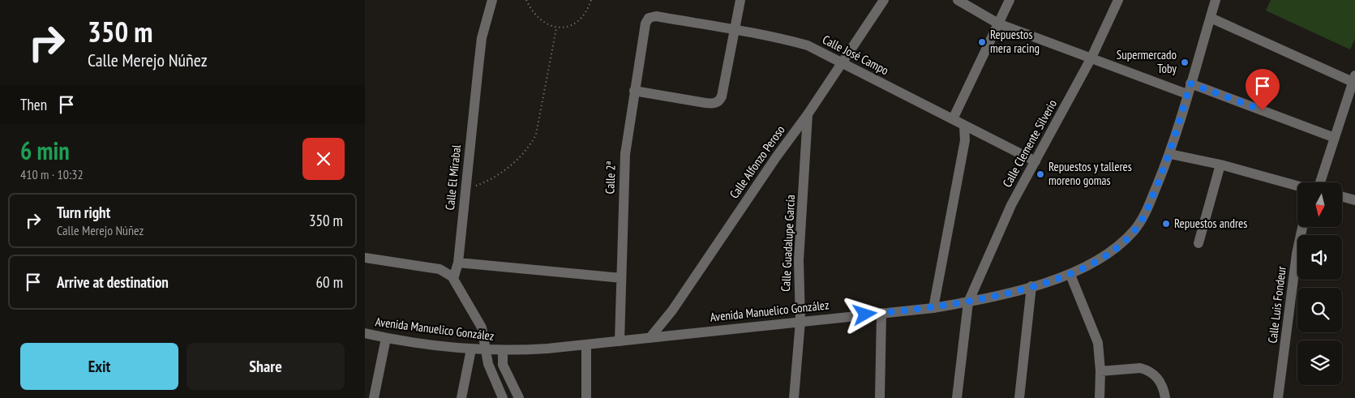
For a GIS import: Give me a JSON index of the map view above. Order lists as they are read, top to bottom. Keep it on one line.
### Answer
{"streets":{"street":["Calle José Campo","Calle Clemente Silverio","Calle Alfonzo Peroso","Calle El Mirabal","Calle 2ª","Calle Guadalupe García","Calle Luis Fondeur","Avenida Manuelico González"]},"crossings":[["Calle José Campo","Calle Clemente Silverio"],["Calle José Campo","Calle Alfonzo Peroso"],["Calle José Campo","Calle 2ª"],["Calle Clemente Silverio","Avenida Manuelico González"],["Calle Alfonzo Peroso","Calle Guadalupe García"],["Calle Alfonzo Peroso","Avenida Manuelico González"],["Calle 2ª","Avenida Manuelico González"],["Calle Guadalupe García","Avenida Manuelico González"]],"places":["Repuestos mera racing","Supermercado Toby","Repuestos y talleres moreno gomas","Repuestos andres"],"north":"bottom","page":{"turn":["350 m","Calle Merejo Núñez"],"then":"Then","heading":["6 min","410 m · 10:32"],"list":[{"name":"Turn right","note":"Calle Merejo Núñez","value":"350 m"},{"name":"Arrive at destination","value":"60 m"}],"buttons":["Exit","Share"]}}
